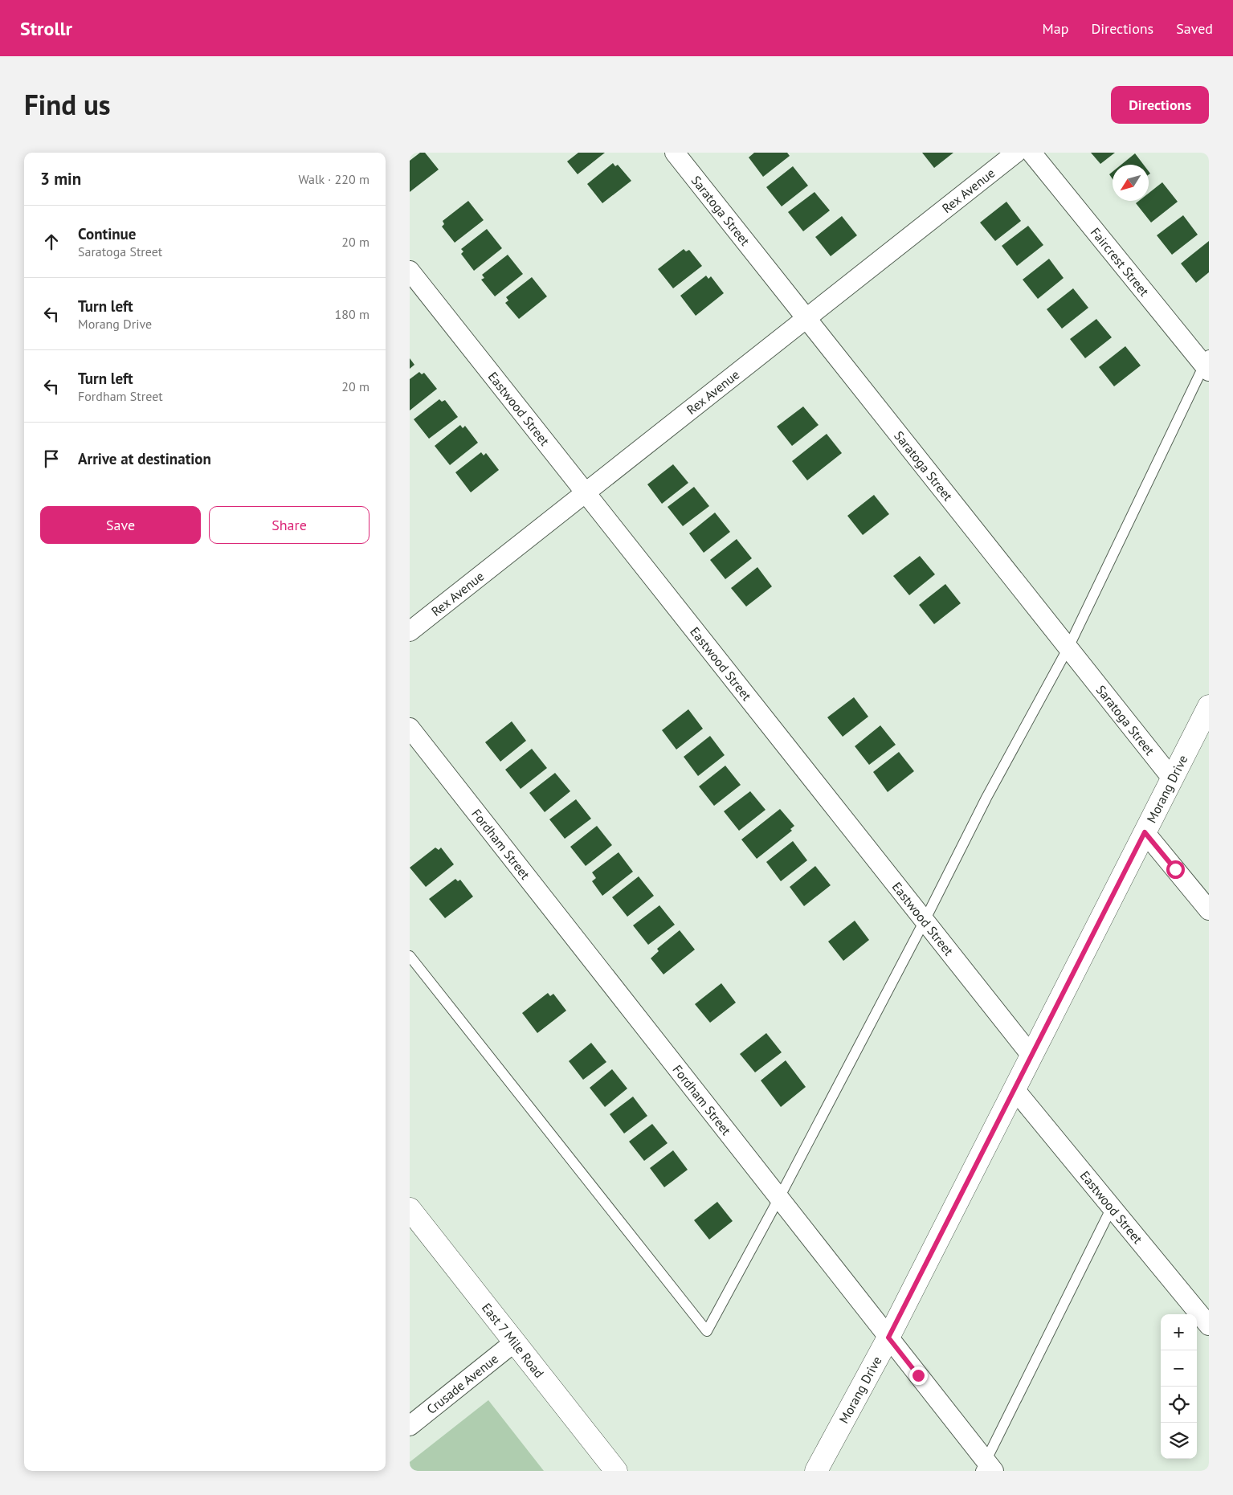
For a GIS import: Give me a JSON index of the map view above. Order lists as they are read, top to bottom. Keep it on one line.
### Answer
{"streets":{"street":["Rex Avenue","Saratoga Street","Faircrest Street","Eastwood Street","Morang Drive","Fordham Street","East 7 Mile Road","Crusade Avenue"]},"crossings":[["Rex Avenue","Saratoga Street"],["Rex Avenue","Eastwood Street"],["Saratoga Street","Morang Drive"],["Eastwood Street","Morang Drive"],["Morang Drive","Fordham Street"],["East 7 Mile Road","Crusade Avenue"]],"north":"bottom left","page":{"header":"Strollr","nav":["Map","Directions","Saved"],"title":"Find us","buttons":["Directions",["Save","Share"]],"heading":["3 min","Walk · 220 m"],"list":[["Continue","Saratoga Street","20 m"],["Turn left","Morang Drive","180 m"],["Turn left","Fordham Street","20 m"],"Arrive at destination"],"map_buttons":["+","−"]}}
